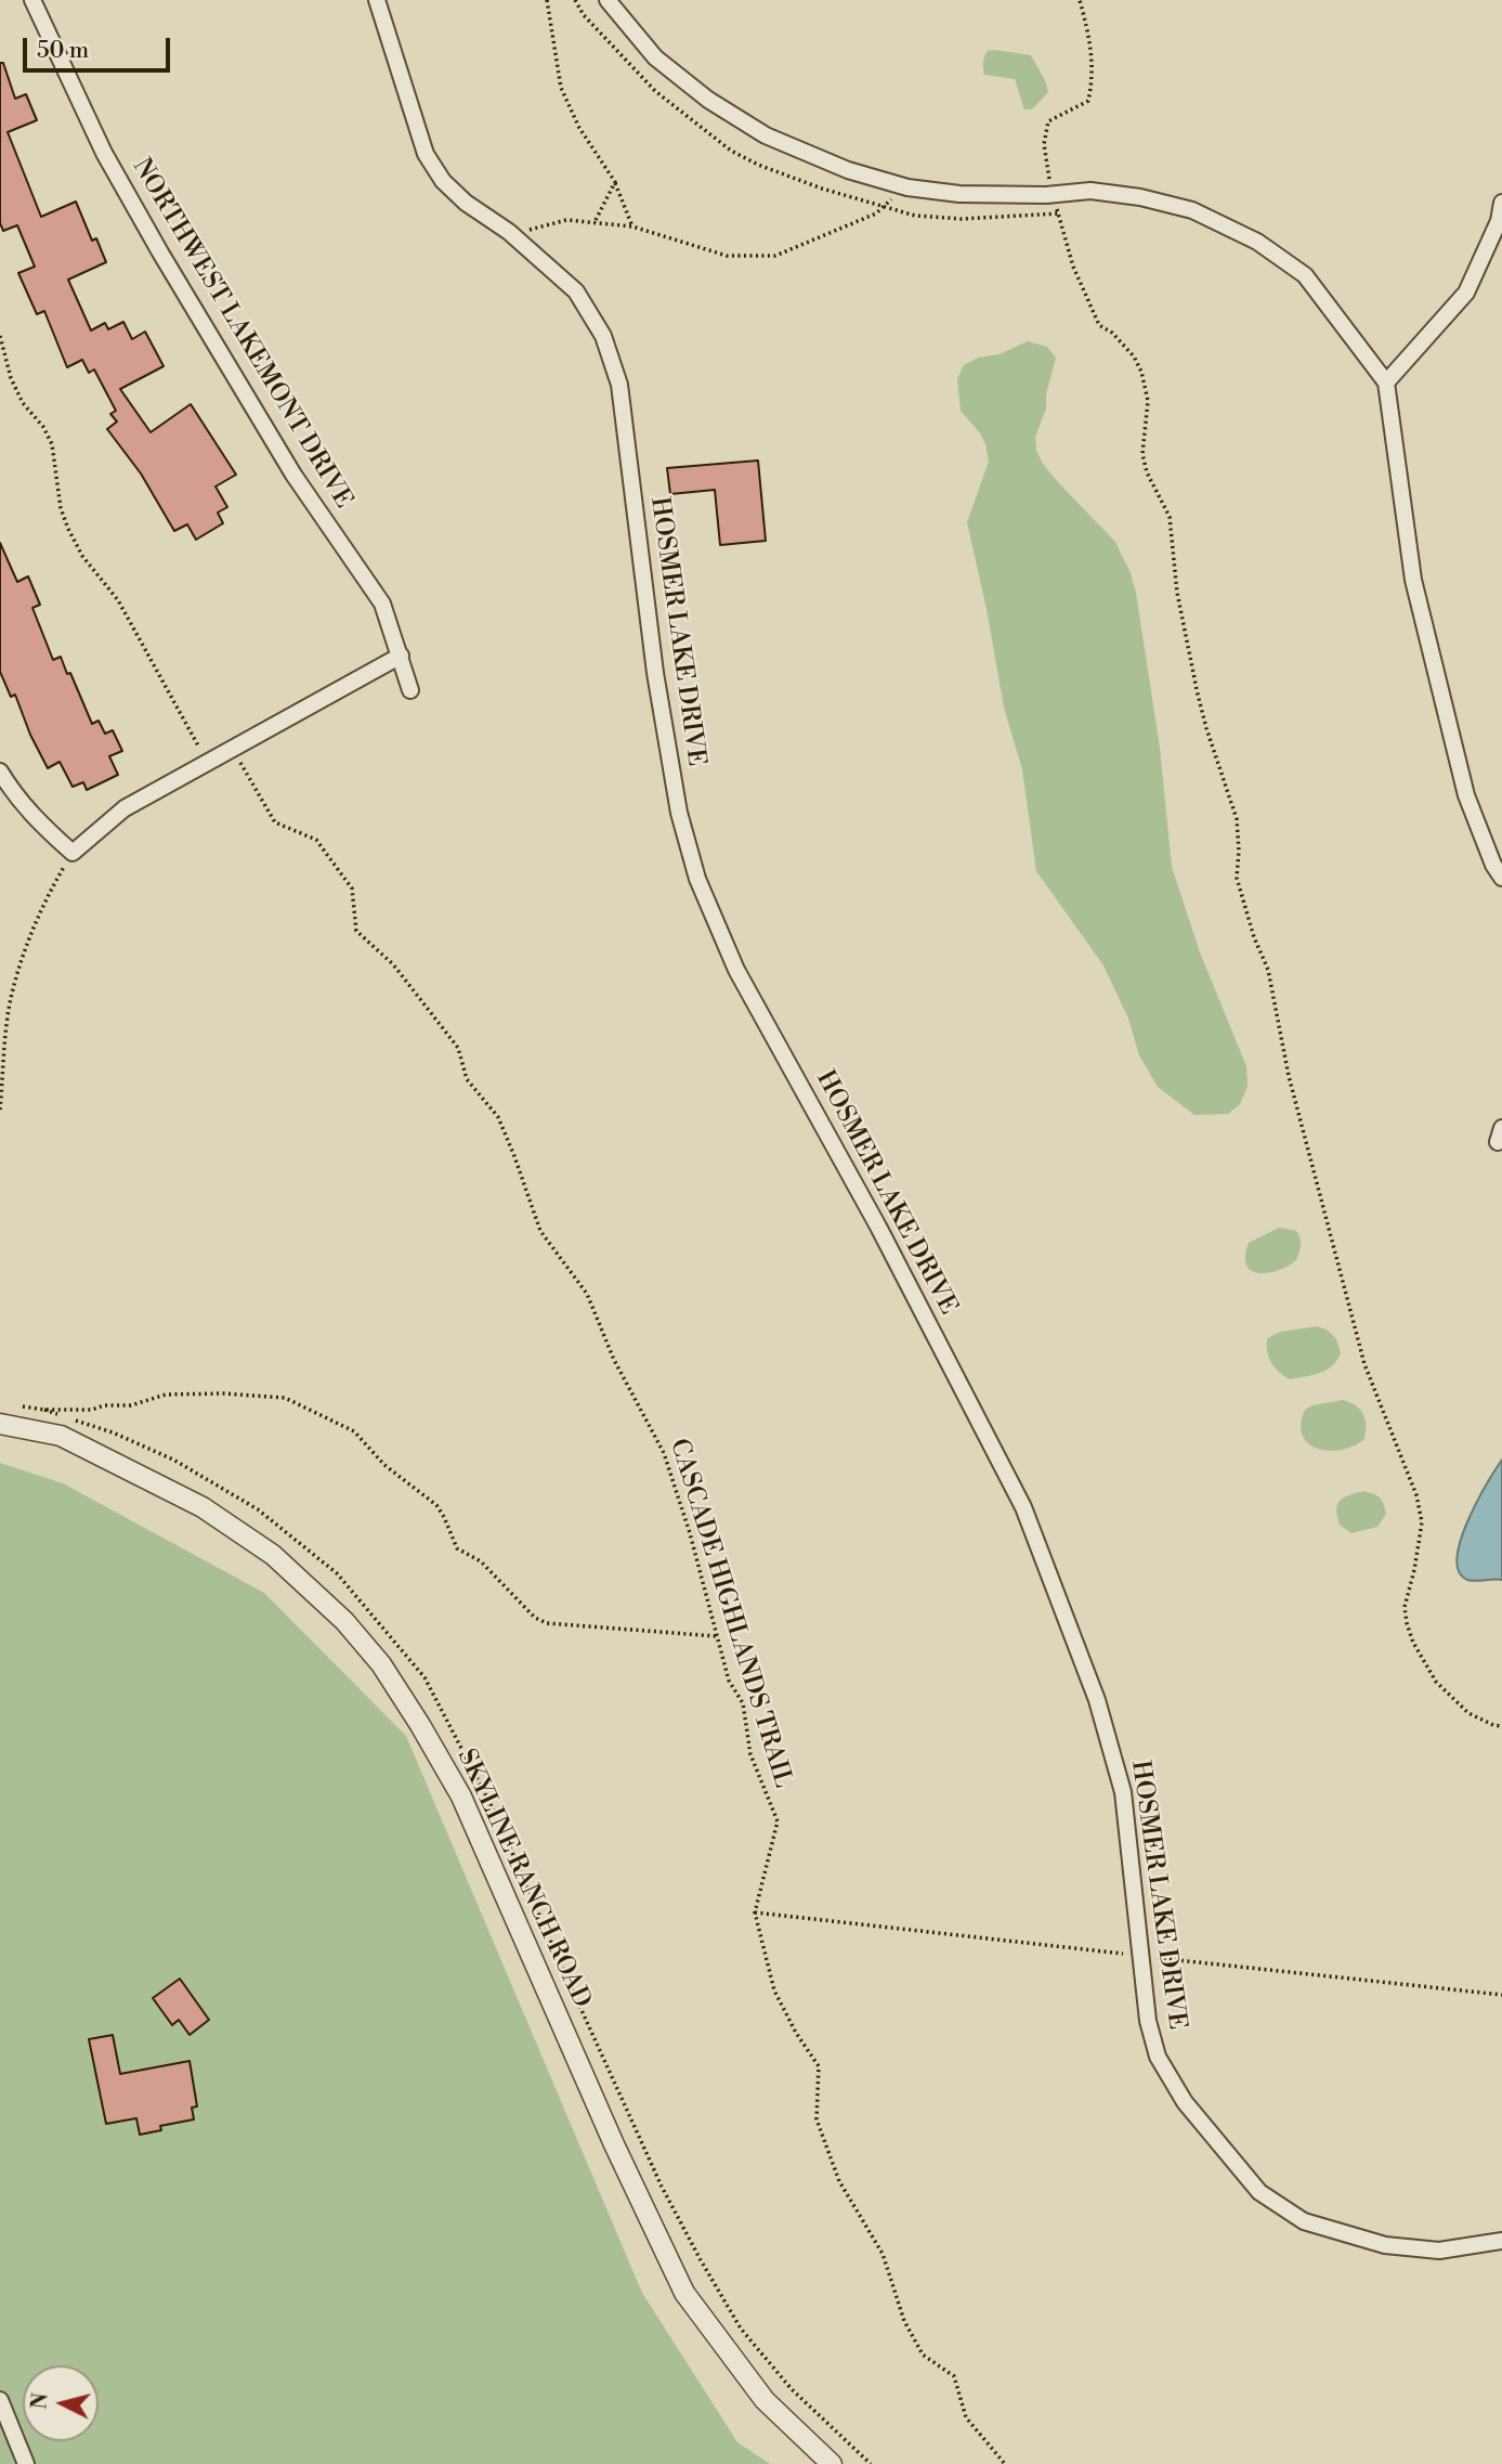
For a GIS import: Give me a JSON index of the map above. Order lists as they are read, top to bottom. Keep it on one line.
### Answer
{"streets":{"street":["NORTHWEST LAKEMONT DRIVE","HOSMER LAKE DRIVE","SKYLINE RANCH ROAD"],"path":["CASCADE HIGHLANDS TRAIL"]},"scale_bar":"50 m","north":"left"}
